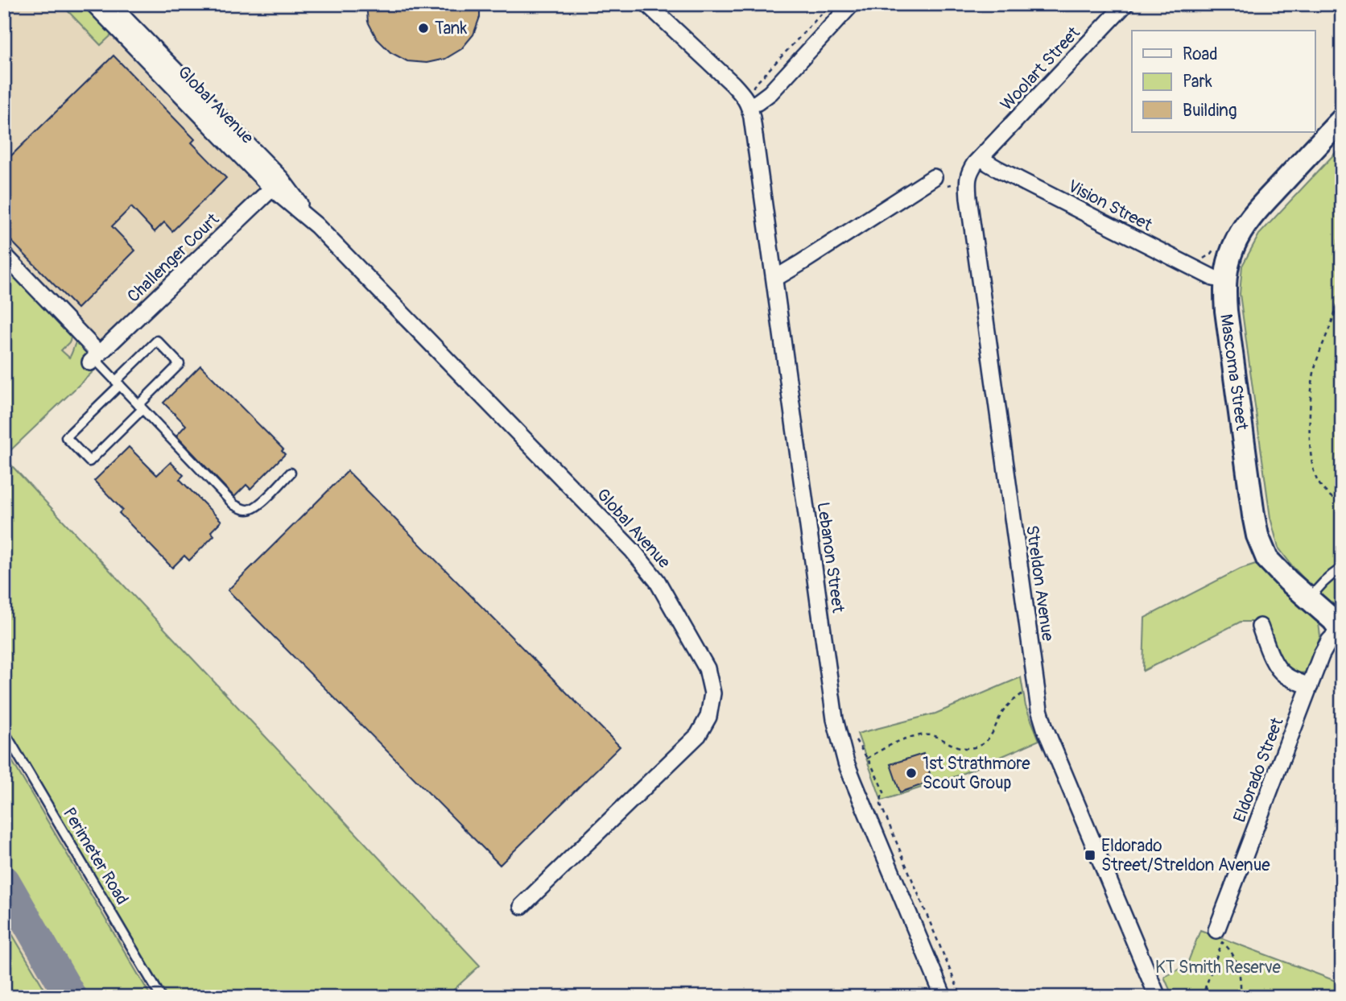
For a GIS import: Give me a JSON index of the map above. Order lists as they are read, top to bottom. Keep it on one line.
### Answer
{"streets":{"main road":["Mascoma Street"],"street":["Woolart Street","Global Avenue","Vision Street","Challenger Court","Lebanon Street","Streldon Avenue","Eldorado Street"],"lane":["Perimeter Road"]},"crossings":[["Woolart Street","Vision Street"],["Woolart Street","Streldon Avenue"],["Global Avenue","Challenger Court"],["Vision Street","Mascoma Street"],["Vision Street","Streldon Avenue"],["Mascoma Street","Eldorado Street"]],"parks":["KT Smith Reserve"],"places":{"other":["Tank","1st Strathmore Scout Group"],"transit":["Eldorado Street/Streldon Avenue"]},"legend":["Road","Park","Building"]}
